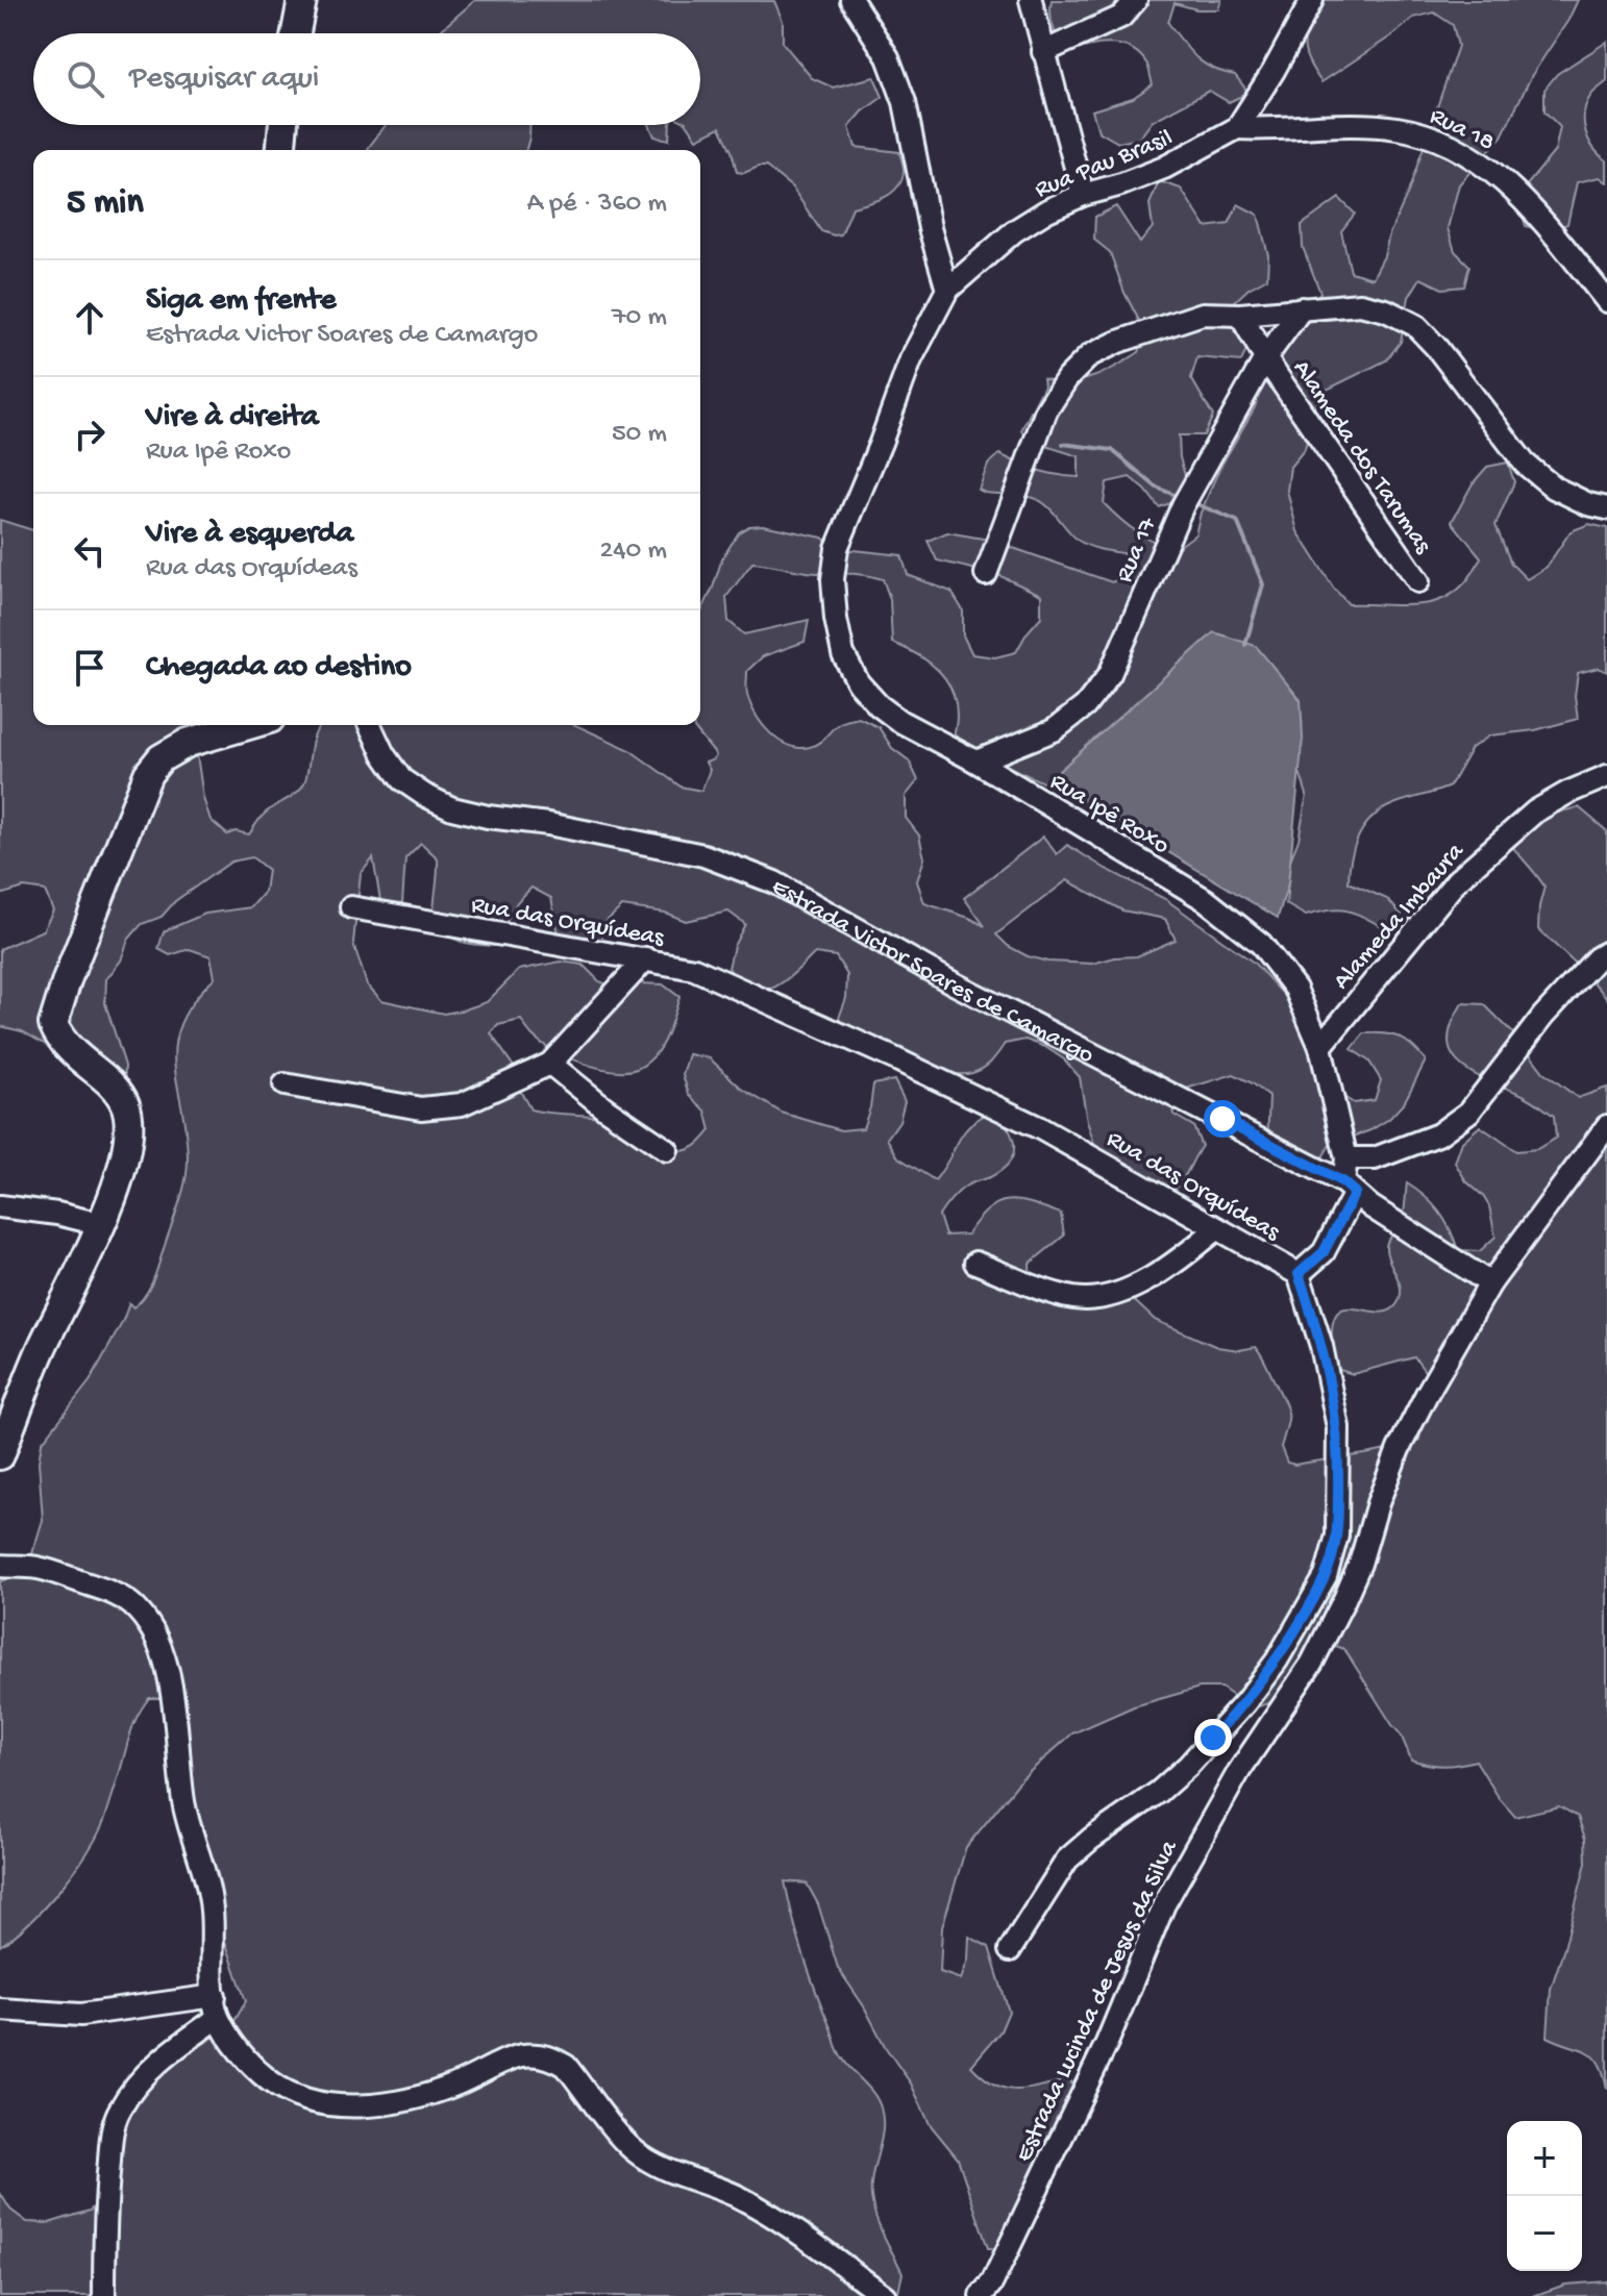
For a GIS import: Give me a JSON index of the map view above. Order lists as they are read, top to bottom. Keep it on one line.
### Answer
{"streets":{"street":["Rua 18","Rua Pau Brasil","Alameda dos Tarumas","Rua 17","Rua Ipê Roxo","Alameda Imbaura","Rua das Orquídeas","Estrada Victor Soares de Camargo","Estrada Lucinda de Jesus da Silva"]},"crossings":[["Rua 18","Rua Pau Brasil"],["Rua Pau Brasil","Rua Ipê Roxo"],["Alameda dos Tarumas","Rua 17"],["Rua 17","Rua Ipê Roxo"],["Rua Ipê Roxo","Alameda Imbaura"],["Rua Ipê Roxo","Estrada Victor Soares de Camargo"],["Estrada Victor Soares de Camargo","Estrada Lucinda de Jesus da Silva"]],"page":{"search":"Pesquisar aqui","heading":["5 min","A pé · 360 m"],"list":[["Siga em frente","Estrada Victor Soares de Camargo","70 m"],["Vire à direita","Rua Ipê Roxo","50 m"],["Vire à esquerda","Rua das Orquídeas","240 m"],"Chegada ao destino"],"map_buttons":["+","−"]}}
